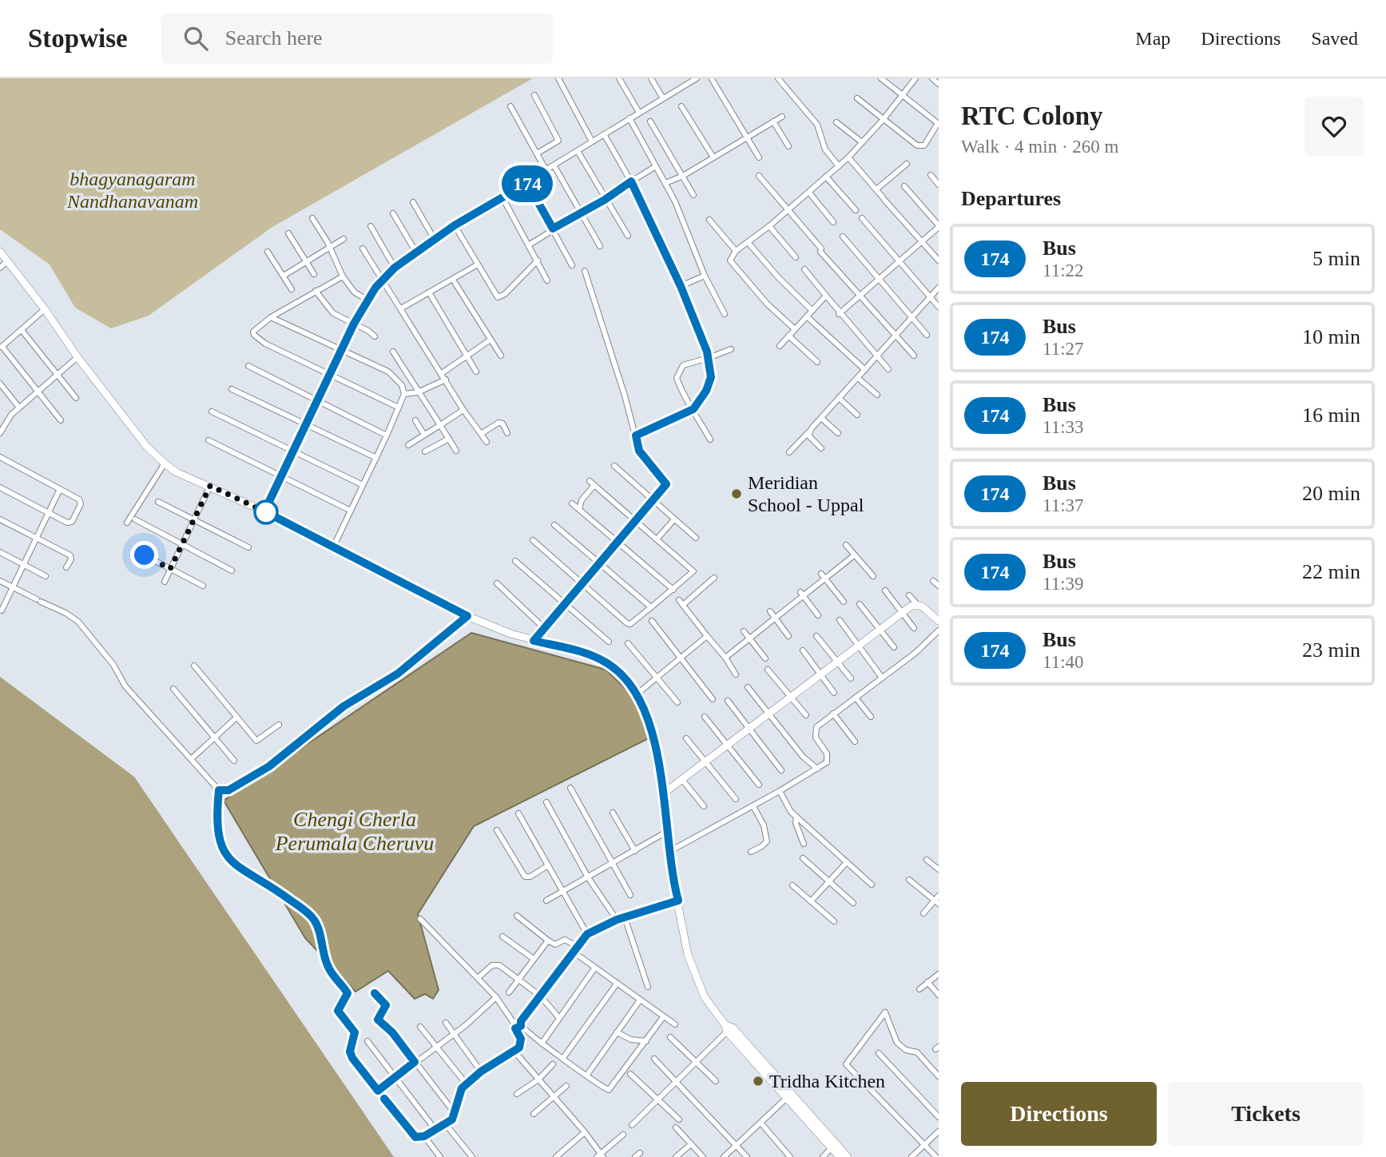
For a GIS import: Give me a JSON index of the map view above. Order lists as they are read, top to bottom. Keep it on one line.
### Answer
{"water":["Chengi Cherla Perumala Cheruvu"],"parks":["bhagyanagaram Nandhanavanam"],"places":["Meridian School - Uppal","Tridha Kitchen"],"lines":["bus line 174"],"page":{"header":"Stopwise","search":"Search here","nav":["Map","Directions","Saved"],"on_map":"174","heading":[["RTC Colony","Walk · 4 min · 260 m"],"Departures"],"list":[{"mark":"174","name":"Bus","note":"11:22","value":"5 min"},{"mark":"174","name":"Bus","note":"11:27","value":"10 min"},{"mark":"174","name":"Bus","note":"11:33","value":"16 min"},{"mark":"174","name":"Bus","note":"11:37","value":"20 min"},{"mark":"174","name":"Bus","note":"11:39","value":"22 min"},{"mark":"174","name":"Bus","note":"11:40","value":"23 min"}],"buttons":["Directions","Tickets"]}}
